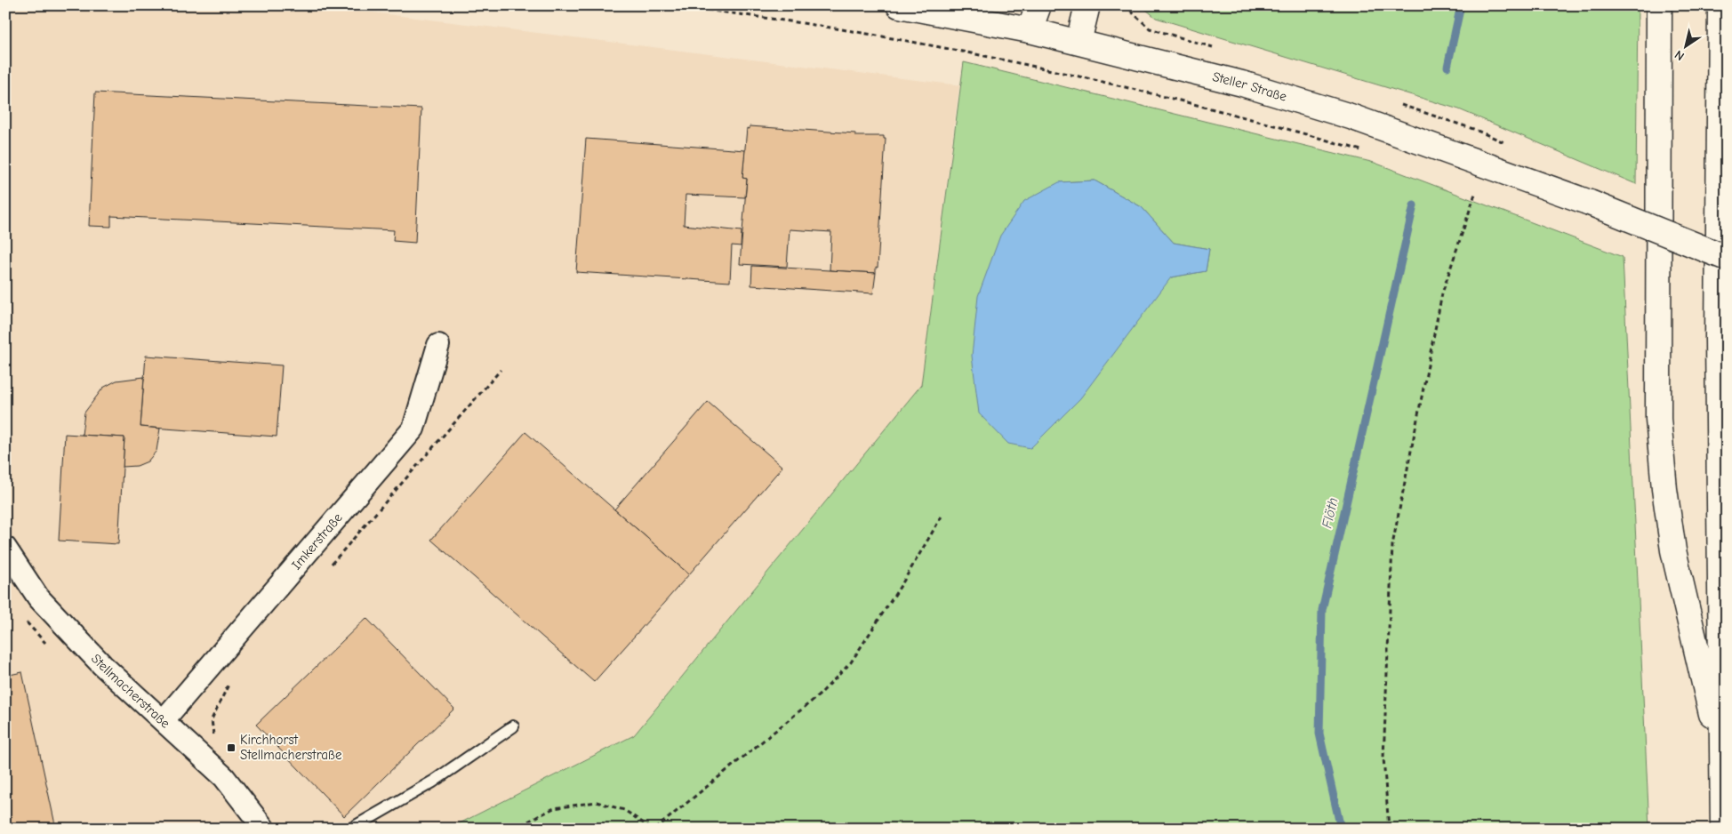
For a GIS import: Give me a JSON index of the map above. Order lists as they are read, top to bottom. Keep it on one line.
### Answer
{"streets":{"main road":["Steller Straße"],"street":["Imkerstraße","Stellmacherstraße"]},"crossings":[["Imkerstraße","Stellmacherstraße"]],"water":["Flöth"],"places":{"transit":["Kirchhorst Stellmacherstraße"]},"north":"bottom left"}
